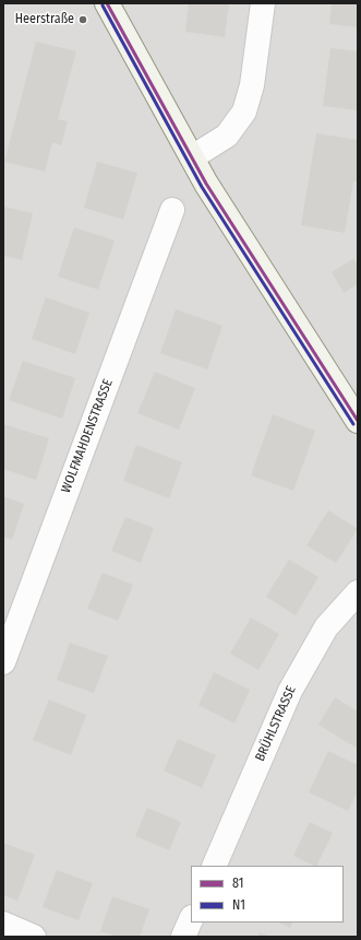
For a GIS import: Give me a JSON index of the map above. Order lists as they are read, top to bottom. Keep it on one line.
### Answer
{"streets":{"street":["WOLFMAHDENSTRASSE","BRÜHLSTRASSE"]},"places":["Heerstraße"],"lines":["transit line 81","transit line N1"],"legend":["81","N1"]}
